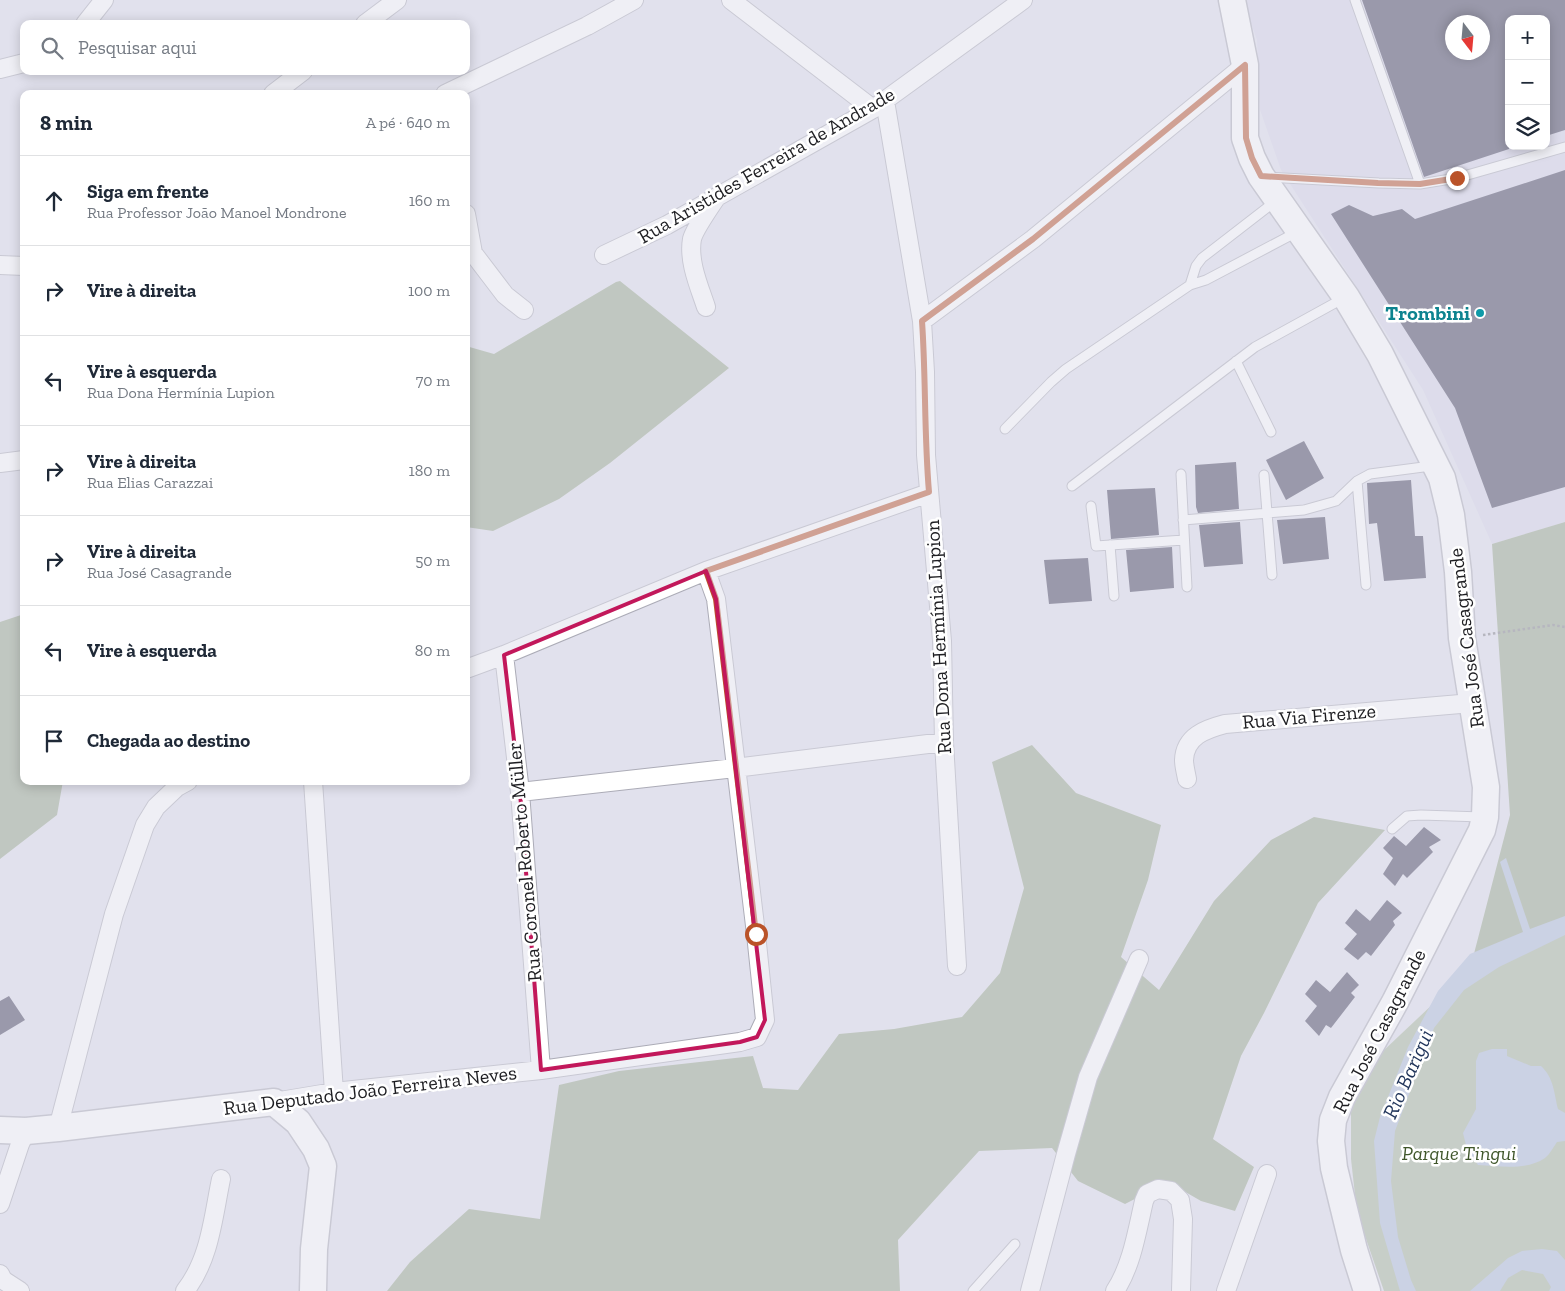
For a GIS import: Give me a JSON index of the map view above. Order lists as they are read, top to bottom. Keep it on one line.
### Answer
{"streets":{"street":["Rua Aristides Ferreira de Andrade","Rua Dona Hermínia Lupion","Rua José Casagrande","Rua Via Firenze","Rua Coronel Roberto Müller","Rua Deputado João Ferreira Neves"]},"crossings":[["Rua Aristides Ferreira de Andrade","Rua Dona Hermínia Lupion"],["Rua José Casagrande","Rua Via Firenze"],["Rua Coronel Roberto Müller","Rua Deputado João Ferreira Neves"]],"water":["Rio Barigui"],"parks":["Parque Tingui"],"places":["Trombini"],"north":"bottom","page":{"map_buttons":["+","−"],"search":"Pesquisar aqui","heading":["8 min","A pé · 640 m"],"list":[["Siga em frente","Rua Professor João Manoel Mondrone","160 m"],["Vire à direita","100 m"],["Vire à esquerda","Rua Dona Hermínia Lupion","70 m"],["Vire à direita","Rua Elias Carazzai","180 m"],["Vire à direita","Rua José Casagrande","50 m"],["Vire à esquerda","80 m"],"Chegada ao destino"]}}
